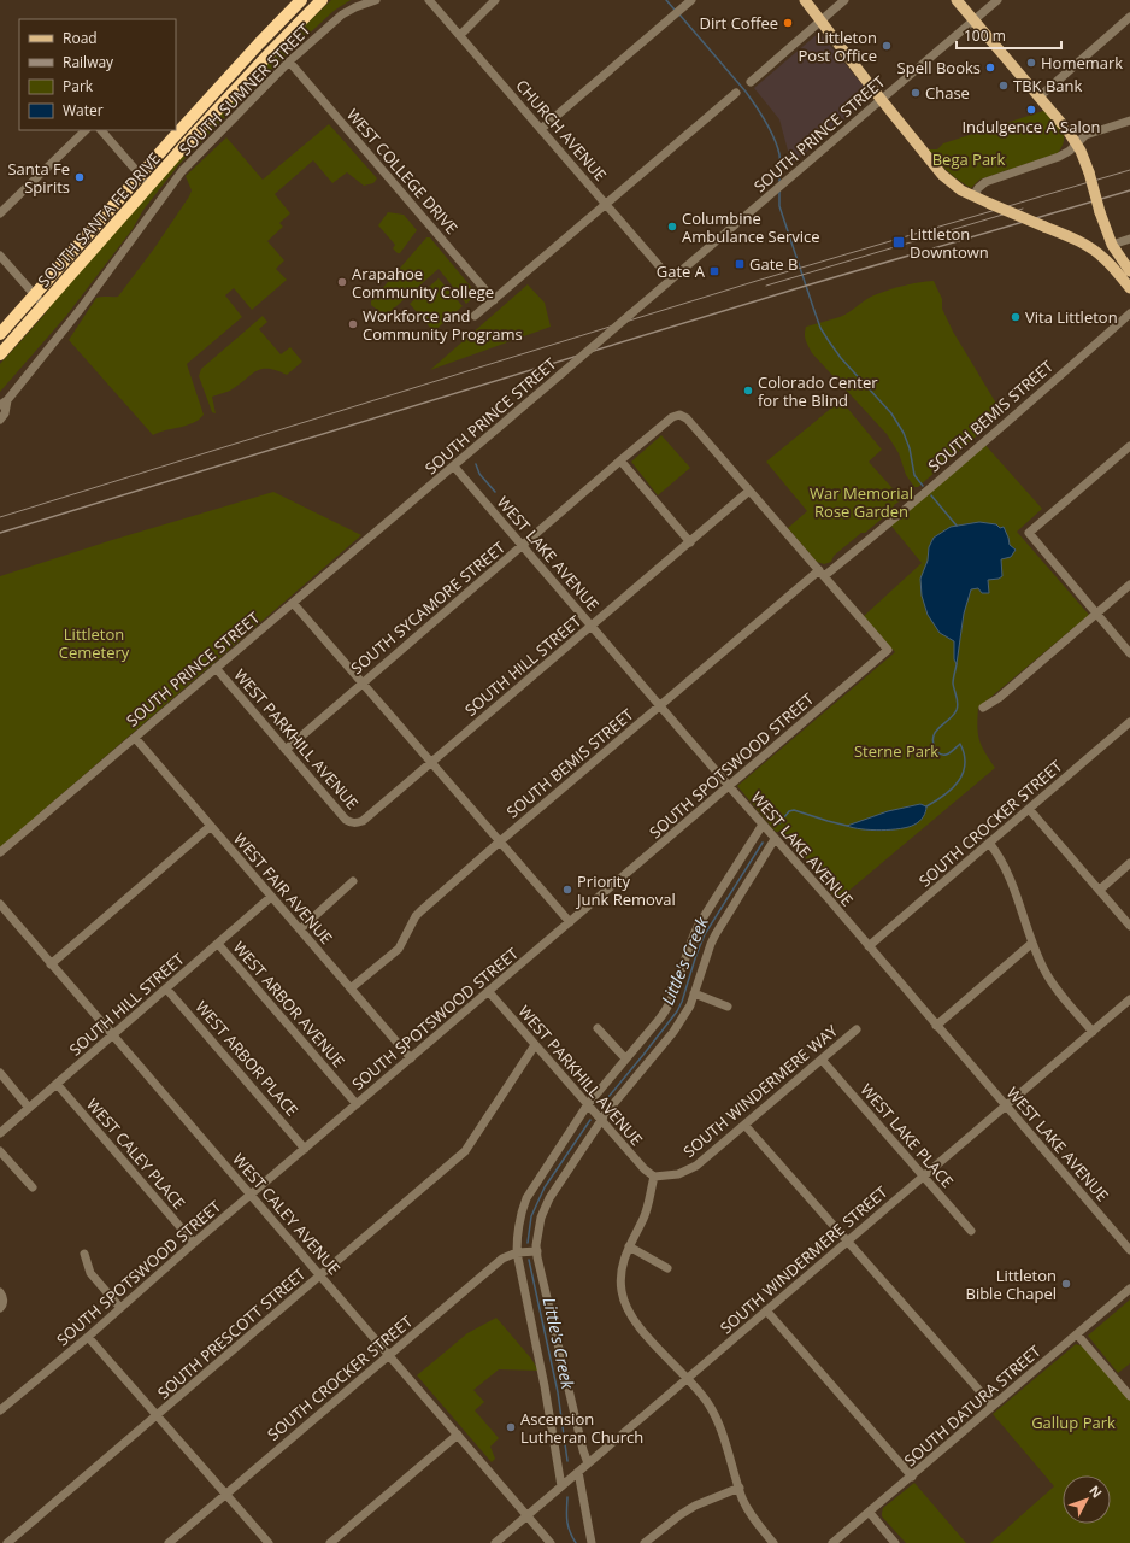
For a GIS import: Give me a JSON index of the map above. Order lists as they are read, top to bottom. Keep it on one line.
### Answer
{"streets":{"highway":["SOUTH SANTA FE DRIVE"],"street":["SOUTH SUMNER STREET","CHURCH AVENUE","SOUTH PRINCE STREET","WEST COLLEGE DRIVE","SOUTH BEMIS STREET","WEST LAKE AVENUE","SOUTH SYCAMORE STREET","SOUTH HILL STREET","WEST PARKHILL AVENUE","SOUTH SPOTSWOOD STREET","SOUTH CROCKER STREET","WEST FAIR AVENUE","WEST ARBOR AVENUE","WEST ARBOR PLACE","SOUTH WINDERMERE WAY","WEST LAKE PLACE","WEST CALEY PLACE","WEST CALEY AVENUE","SOUTH WINDERMERE STREET","SOUTH PRESCOTT STREET","SOUTH DATURA STREET"]},"crossings":[["SOUTH SUMNER STREET","WEST COLLEGE DRIVE"],["CHURCH AVENUE","SOUTH PRINCE STREET"],["SOUTH PRINCE STREET","WEST LAKE AVENUE"],["SOUTH PRINCE STREET","WEST PARKHILL AVENUE"],["SOUTH PRINCE STREET","WEST FAIR AVENUE"],["SOUTH BEMIS STREET","WEST LAKE AVENUE"],["SOUTH BEMIS STREET","SOUTH SPOTSWOOD STREET"],["SOUTH BEMIS STREET","WEST FAIR AVENUE"],["WEST LAKE AVENUE","SOUTH SYCAMORE STREET"],["WEST LAKE AVENUE","SOUTH HILL STREET"],["WEST LAKE AVENUE","SOUTH SPOTSWOOD STREET"],["WEST LAKE AVENUE","SOUTH CROCKER STREET"],["WEST LAKE AVENUE","SOUTH WINDERMERE STREET"],["SOUTH SYCAMORE STREET","SOUTH HILL STREET"],["SOUTH SYCAMORE STREET","WEST PARKHILL AVENUE"],["SOUTH HILL STREET","WEST PARKHILL AVENUE"],["SOUTH HILL STREET","WEST FAIR AVENUE"],["SOUTH HILL STREET","WEST ARBOR AVENUE"],["SOUTH HILL STREET","WEST ARBOR PLACE"],["SOUTH HILL STREET","WEST CALEY PLACE"],["SOUTH HILL STREET","WEST CALEY AVENUE"],["WEST PARKHILL AVENUE","SOUTH SPOTSWOOD STREET"],["WEST PARKHILL AVENUE","SOUTH WINDERMERE WAY"],["WEST PARKHILL AVENUE","SOUTH PRESCOTT STREET"],["SOUTH SPOTSWOOD STREET","WEST FAIR AVENUE"],["SOUTH SPOTSWOOD STREET","WEST ARBOR AVENUE"],["SOUTH SPOTSWOOD STREET","WEST ARBOR PLACE"],["SOUTH SPOTSWOOD STREET","WEST CALEY PLACE"],["SOUTH SPOTSWOOD STREET","WEST CALEY AVENUE"],["SOUTH CROCKER STREET","WEST CALEY AVENUE"],["SOUTH WINDERMERE WAY","WEST LAKE PLACE"],["WEST LAKE PLACE","SOUTH WINDERMERE STREET"],["WEST CALEY AVENUE","SOUTH WINDERMERE STREET"],["WEST CALEY AVENUE","SOUTH PRESCOTT STREET"]],"water":["Little's Creek"],"parks":["Bega Park","War Memorial Rose Garden","Littleton Cemetery","Sterne Park","Gallup Park"],"places":{"other":["Dirt Coffee","Littleton Post Office","Homemark","Spell Books","TBK Bank","Chase","Indulgence A Salon","Santa Fe Spirits","Columbine Ambulance Service","Arapahoe Community College","Vita Littleton","Workforce and Community Programs","Colorado Center for the Blind","Priority Junk Removal","Littleton Bible Chapel","Ascension Lutheran Church"],"transit":["Littleton Downtown","Gate B","Gate A"]},"legend":["Road","Railway","Park","Water"],"scale_bar":"100 m","north":"top right"}
